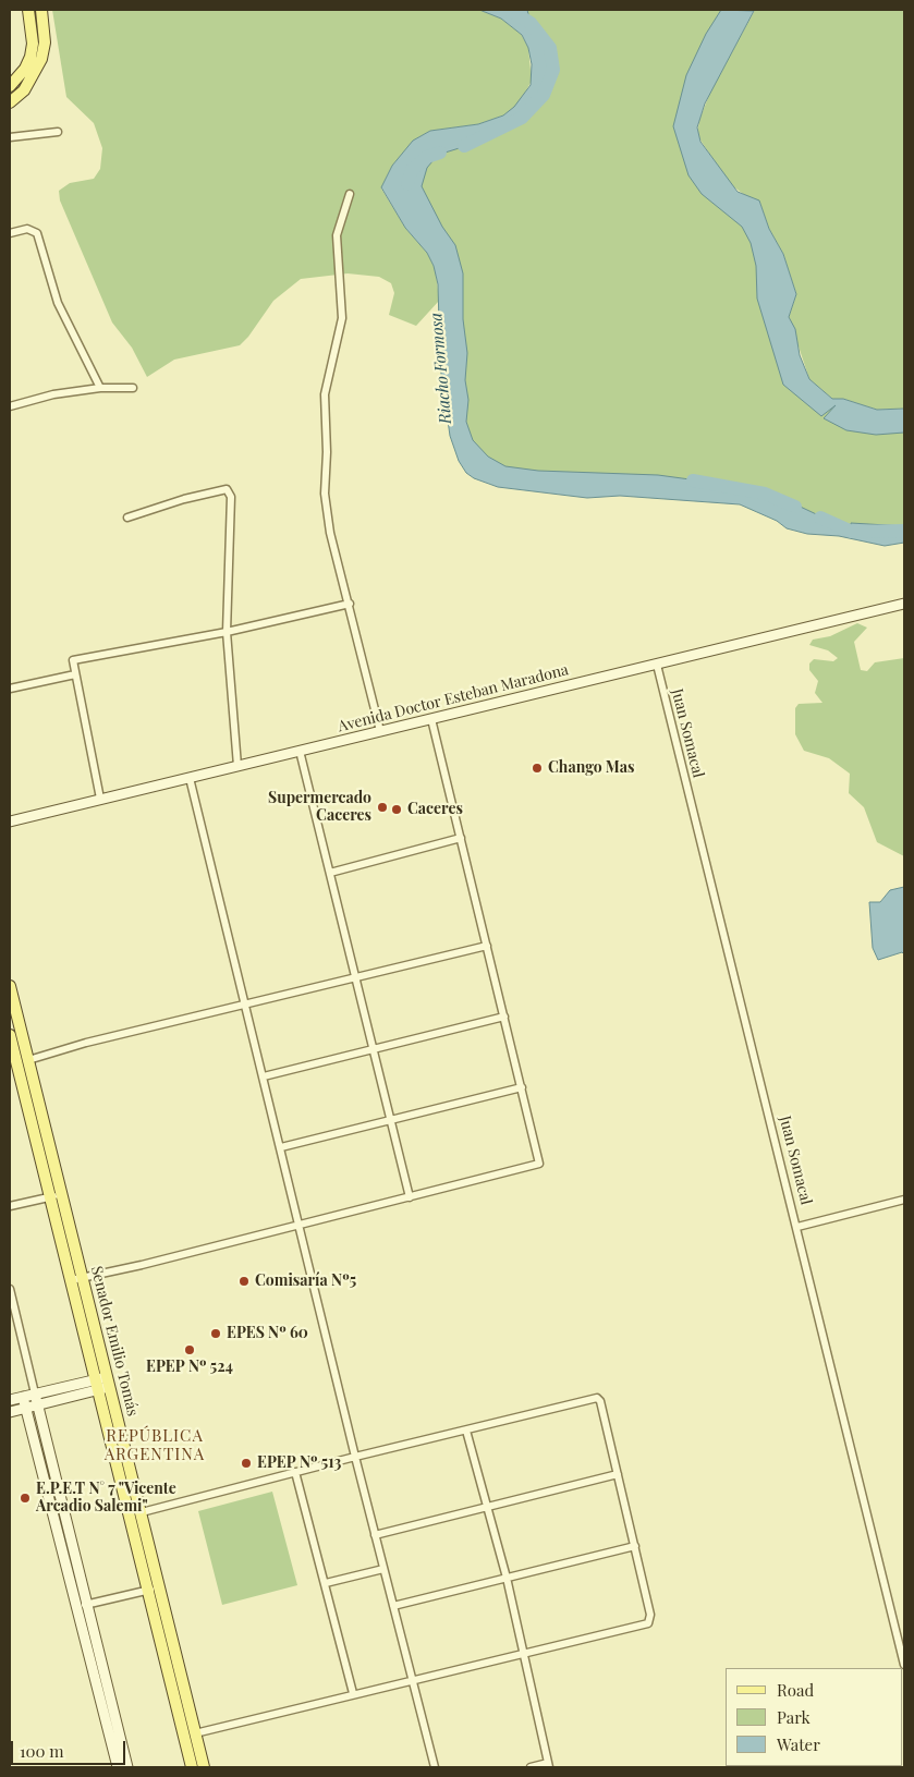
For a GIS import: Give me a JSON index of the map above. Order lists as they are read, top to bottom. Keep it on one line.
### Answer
{"streets":{"main road":["Avenida Doctor Esteban Maradona","Senador Emilio Tomás"],"street":["Juan Somacal"]},"crossings":[["Avenida Doctor Esteban Maradona","Juan Somacal"]],"districts":["REPÚBLICA ARGENTINA"],"water":["Riacho Formosa"],"places":["Chango Mas","Supermercado Caceres","Caceres","Comisaría Nº5","EPES Nº 60","EPEP Nº 524","EPEP Nº 513","E.P.E.T N° 7 \"Vicente Arcadio Salemi\""],"legend":["Road","Park","Water"],"scale_bar":"100 m"}
